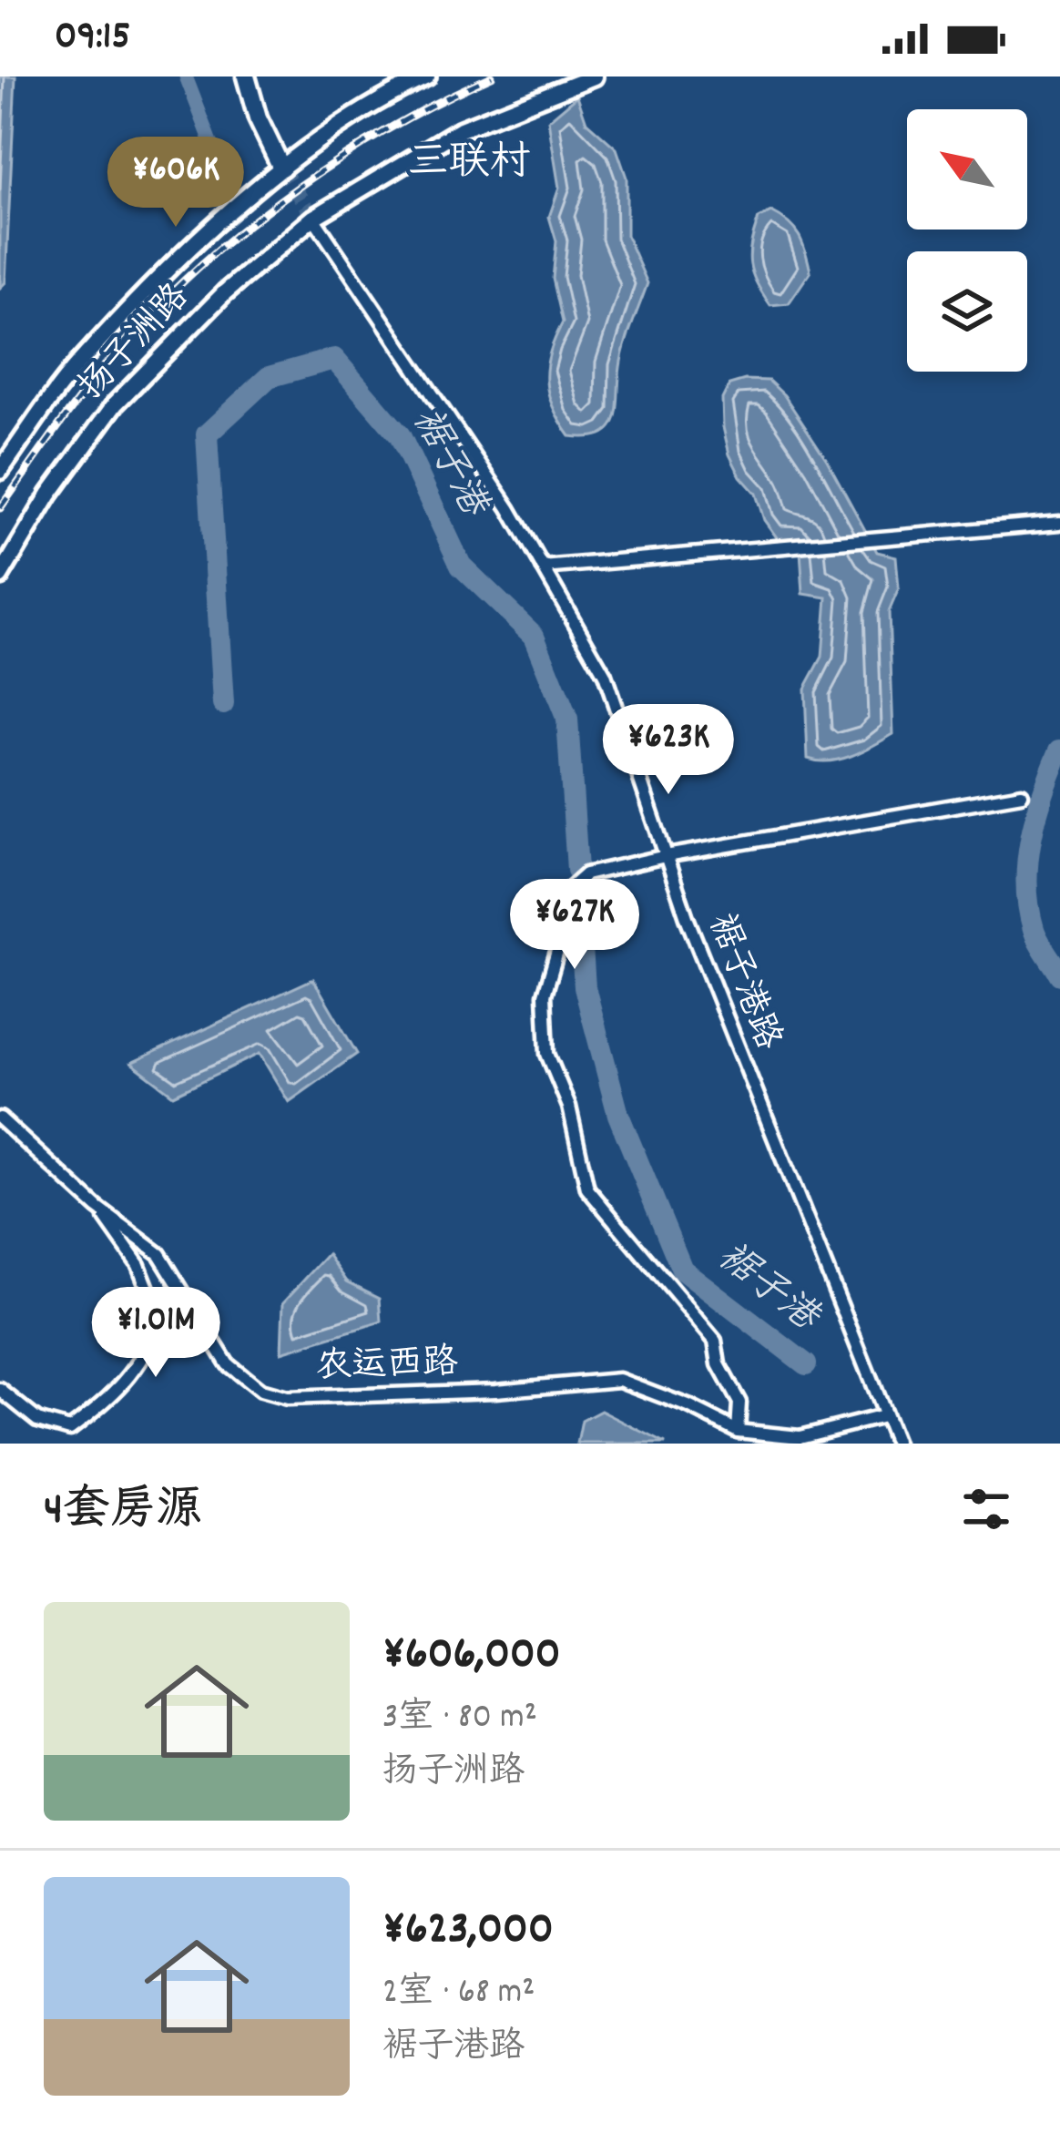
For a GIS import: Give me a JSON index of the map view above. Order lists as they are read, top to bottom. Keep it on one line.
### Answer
{"streets":{"main road":["扬子洲路"],"street":["裾子港路","农运西路"]},"crossings":[["扬子洲路","裾子港路"],["裾子港路","农运西路"]],"districts":["三联村"],"water":["裾子港"],"north":"top left","page":{"status":"09:15","price":["¥606K","¥623K","¥627K","¥1.01M"],"heading":"4套房源","list":[{"name":"¥606,000","note":"3室 · 80 m² · 扬子洲路"},{"name":"¥623,000","note":"2室 · 68 m² · 裾子港路"}]}}
